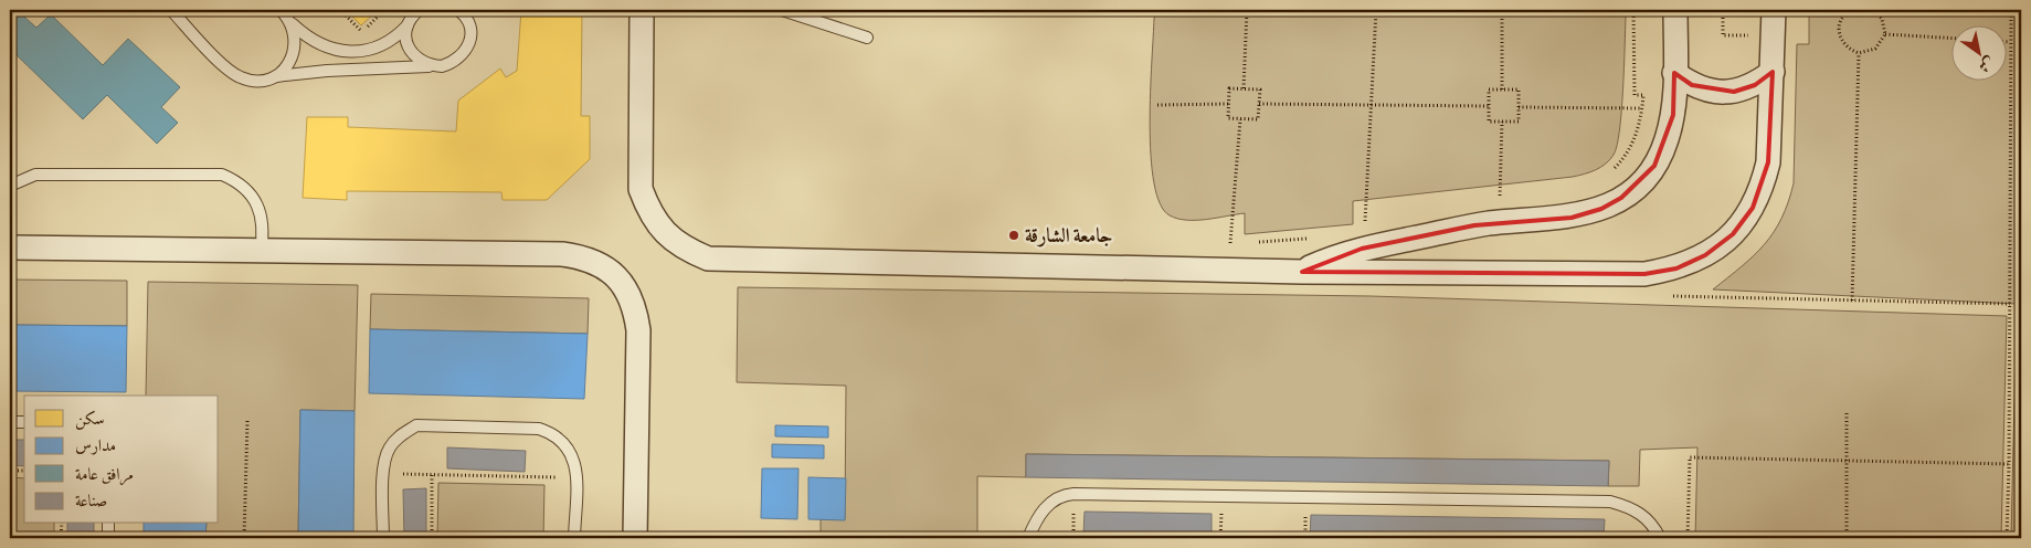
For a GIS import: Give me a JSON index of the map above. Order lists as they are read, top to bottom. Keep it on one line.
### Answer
{"places":["جامعة الشارقة"],"legend":["سكن","مدارس","مرافق عامة","صناعة"],"north":"bottom right"}
